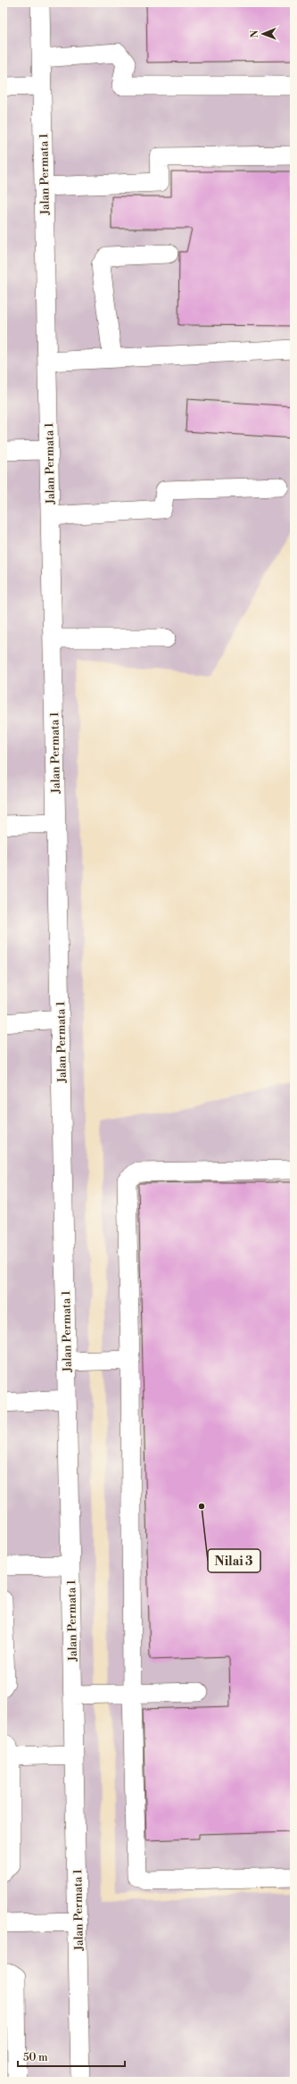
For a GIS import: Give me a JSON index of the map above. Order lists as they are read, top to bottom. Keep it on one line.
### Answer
{"streets":{"street":["Jalan Permata 1"]},"places":["Nilai 3"],"scale_bar":"50 m","north":"left"}
